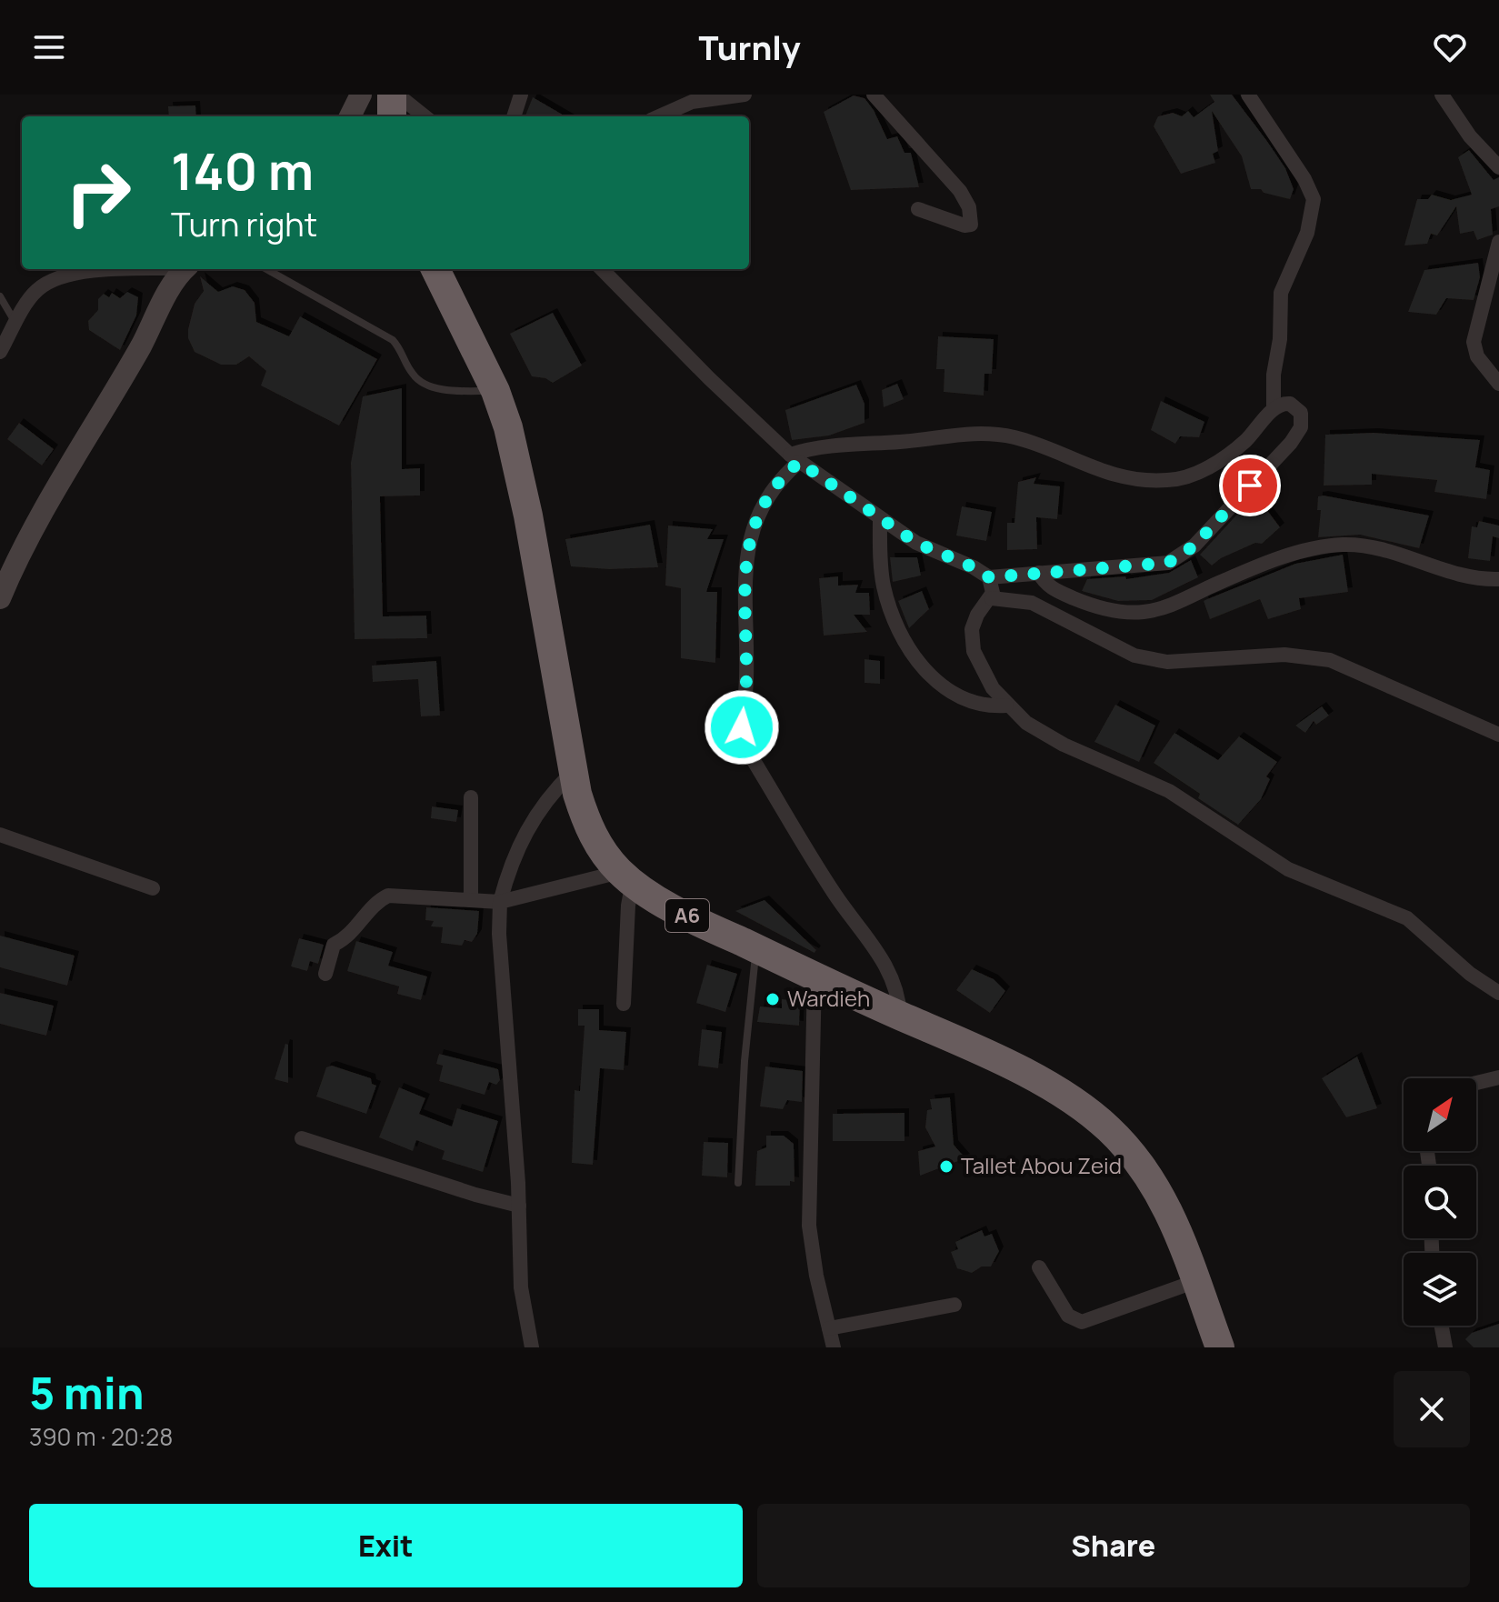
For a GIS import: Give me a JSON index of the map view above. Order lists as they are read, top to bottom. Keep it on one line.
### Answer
{"streets":{"highway":["A6"]},"places":["Wardieh","Tallet Abou Zeid"],"north":"top right","page":{"header":"Turnly","turn":["140 m","Turn right"],"heading":["5 min","390 m · 20:28"],"buttons":["Exit","Share"]}}
